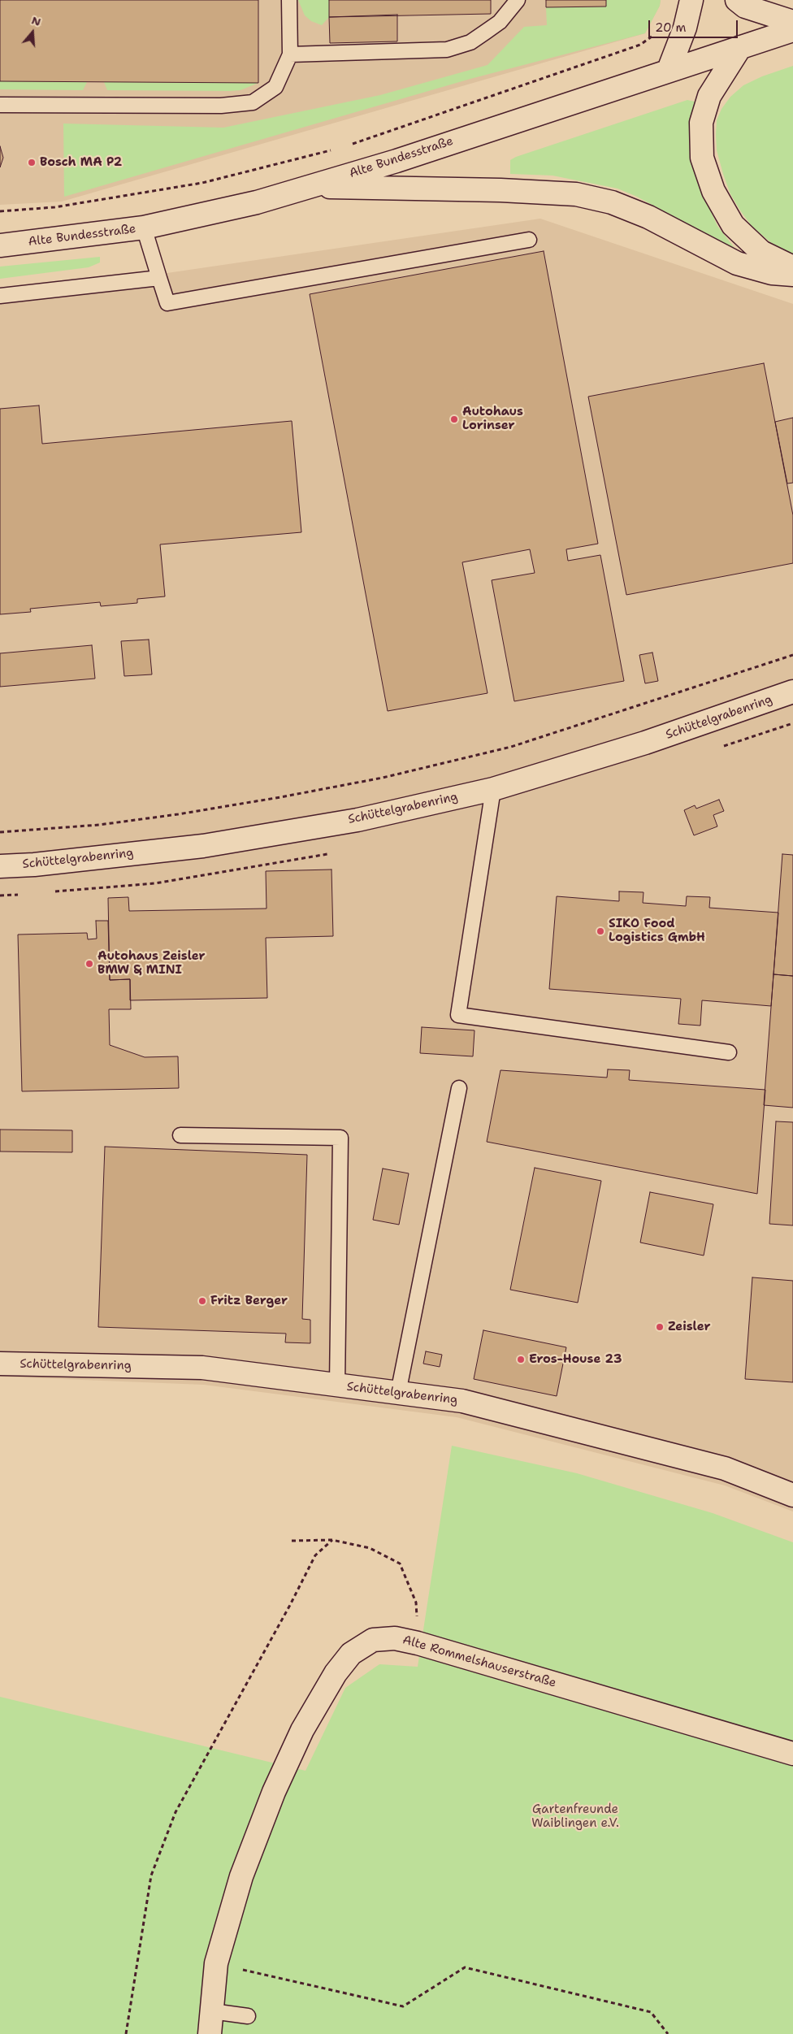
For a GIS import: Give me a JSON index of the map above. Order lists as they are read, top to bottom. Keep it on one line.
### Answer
{"streets":{"street":["Alte Bundesstraße","Schüttelgrabenring","Alte Rommelshauserstraße"]},"parks":["Gartenfreunde Waiblingen e.V."],"places":["Bosch MA P2","Autohaus Lorinser","SIKO Food Logistics GmbH","Autohaus Zeisler BMW & MINI","Fritz Berger","Zeisler","Eros-House 23"],"scale_bar":"20 m","north":"top"}
